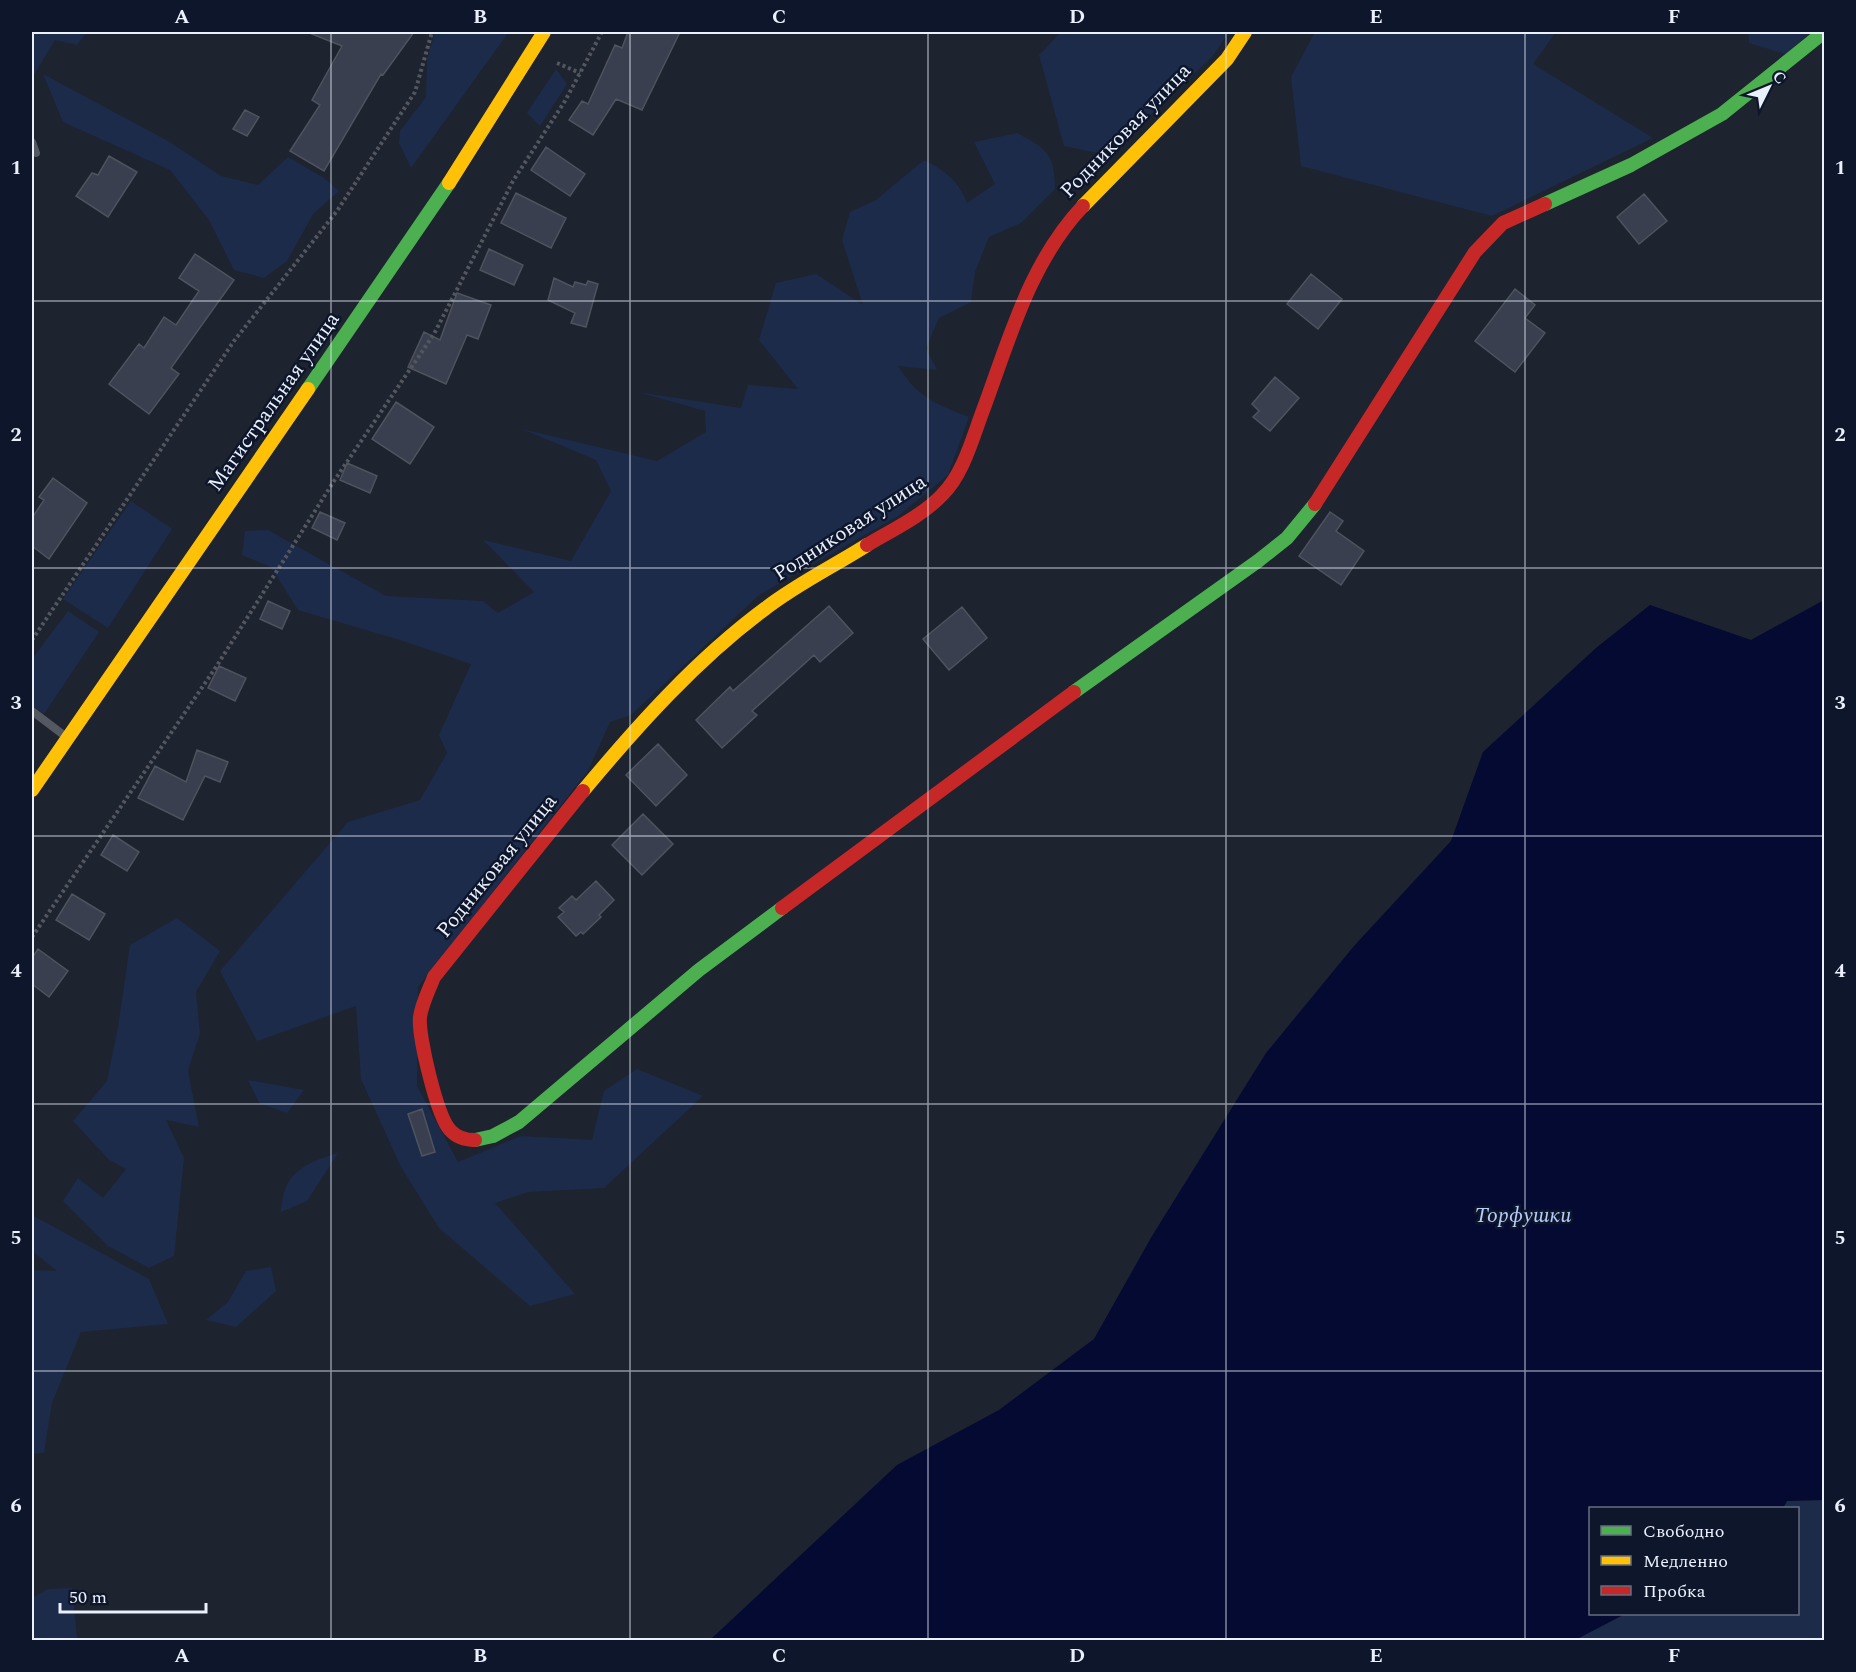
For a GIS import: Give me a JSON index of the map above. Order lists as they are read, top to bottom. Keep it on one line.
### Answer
{"streets":{"street":["Родниковая улица","Магистральная улица"]},"water":["Торфушки"],"legend":["Свободно","Медленно","Пробка"],"scale_bar":"50 m","north":"top right","grid":{"columns":["A","B","C","D","E","F"],"rows":["1","2","3","4","5","6"]}}
